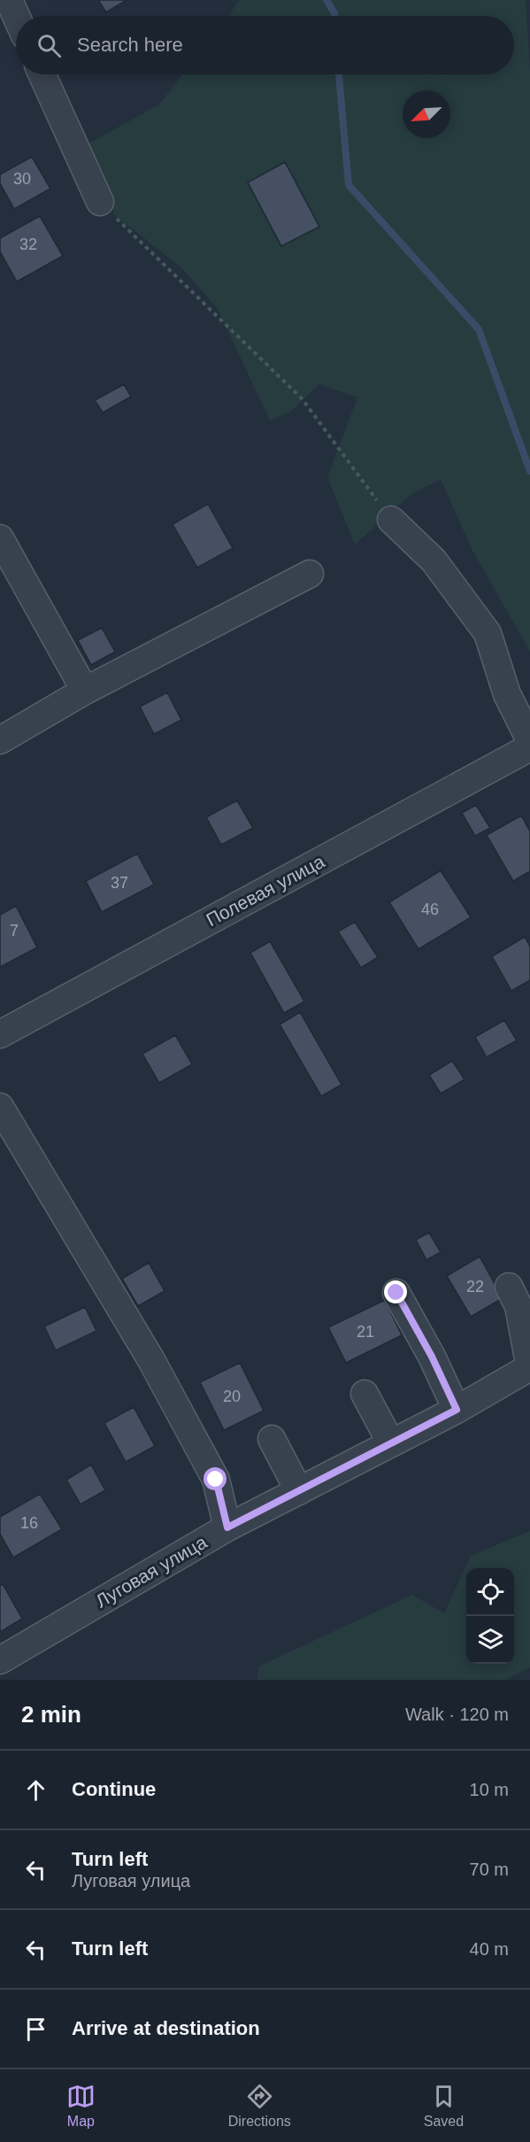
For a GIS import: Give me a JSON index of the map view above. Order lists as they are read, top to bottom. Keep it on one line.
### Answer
{"streets":{"street":["Полевая улица","Луговая улица"]},"house_numbers":["30","32","37","46","7","22","21","20","16"],"north":"bottom left","page":{"search":"Search here","heading":["2 min","Walk · 120 m"],"list":[["Continue","10 m"],["Turn left","Луговая улица","70 m"],["Turn left","40 m"],"Arrive at destination"],"nav":["Map","Directions","Saved"]}}
